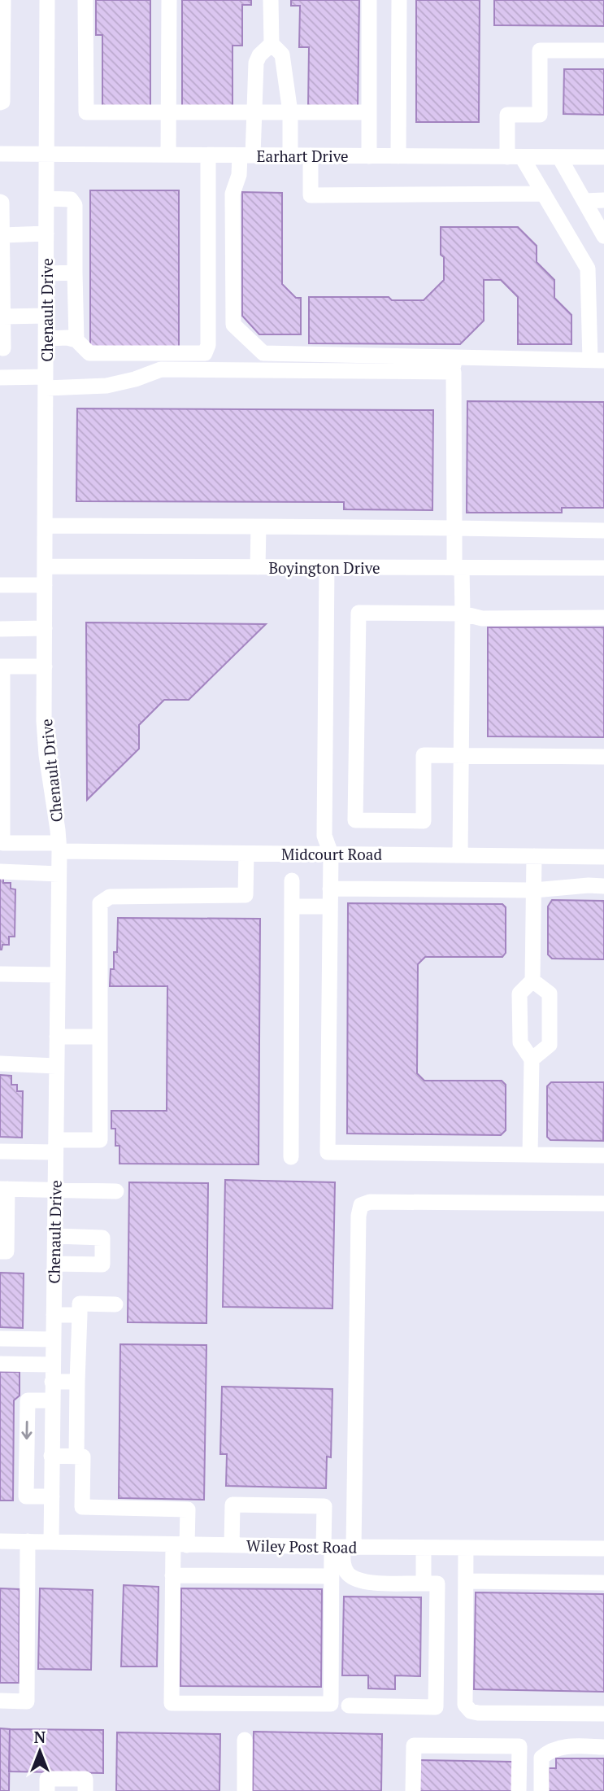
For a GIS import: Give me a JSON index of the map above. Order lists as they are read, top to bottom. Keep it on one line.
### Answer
{"streets":{"street":["Earhart Drive","Chenault Drive","Boyington Drive","Midcourt Road","Wiley Post Road"]},"crossings":[["Earhart Drive","Chenault Drive"],["Chenault Drive","Boyington Drive"],["Chenault Drive","Midcourt Road"],["Chenault Drive","Wiley Post Road"]],"north":"top"}
